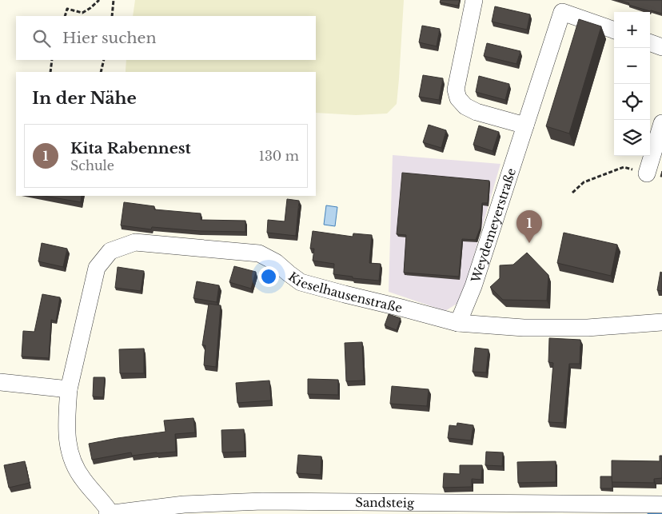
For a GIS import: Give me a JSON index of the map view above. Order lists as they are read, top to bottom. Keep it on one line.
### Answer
{"streets":{"street":["Weydemeyerstraße","Kieselhausenstraße","Sandsteig"]},"crossings":[["Weydemeyerstraße","Kieselhausenstraße"],["Kieselhausenstraße","Sandsteig"]],"page":{"map_buttons":["+","−"],"search":"Hier suchen","heading":"In der Nähe","list":[{"mark":"1","name":"Kita Rabennest","note":"Schule","value":"130 m"}],"pins":"1"}}
